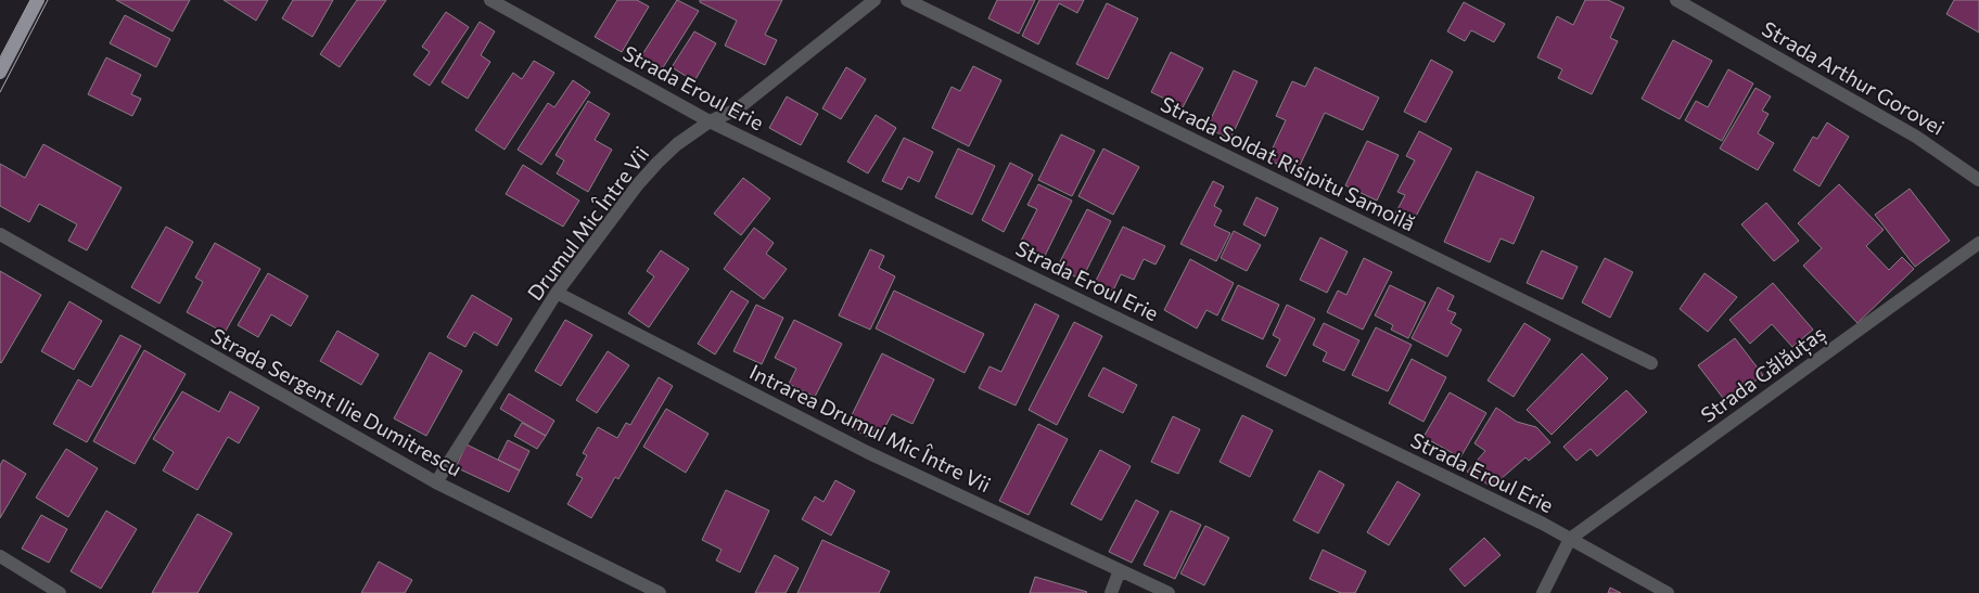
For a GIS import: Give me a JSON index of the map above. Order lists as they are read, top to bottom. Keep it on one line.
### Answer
{"streets":{"street":["Strada Arthur Gorovei","Strada Eroul Erie","Strada Soldat Risipitu Samoilă","Drumul Mic Între Vii","Strada Gălăuțaș","Strada Sergent Ilie Dumitrescu","Intrarea Drumul Mic Între Vii"]},"crossings":[["Strada Eroul Erie","Drumul Mic Între Vii"],["Strada Eroul Erie","Strada Gălăuțaș"],["Drumul Mic Între Vii","Strada Sergent Ilie Dumitrescu"],["Drumul Mic Între Vii","Intrarea Drumul Mic Între Vii"]]}
